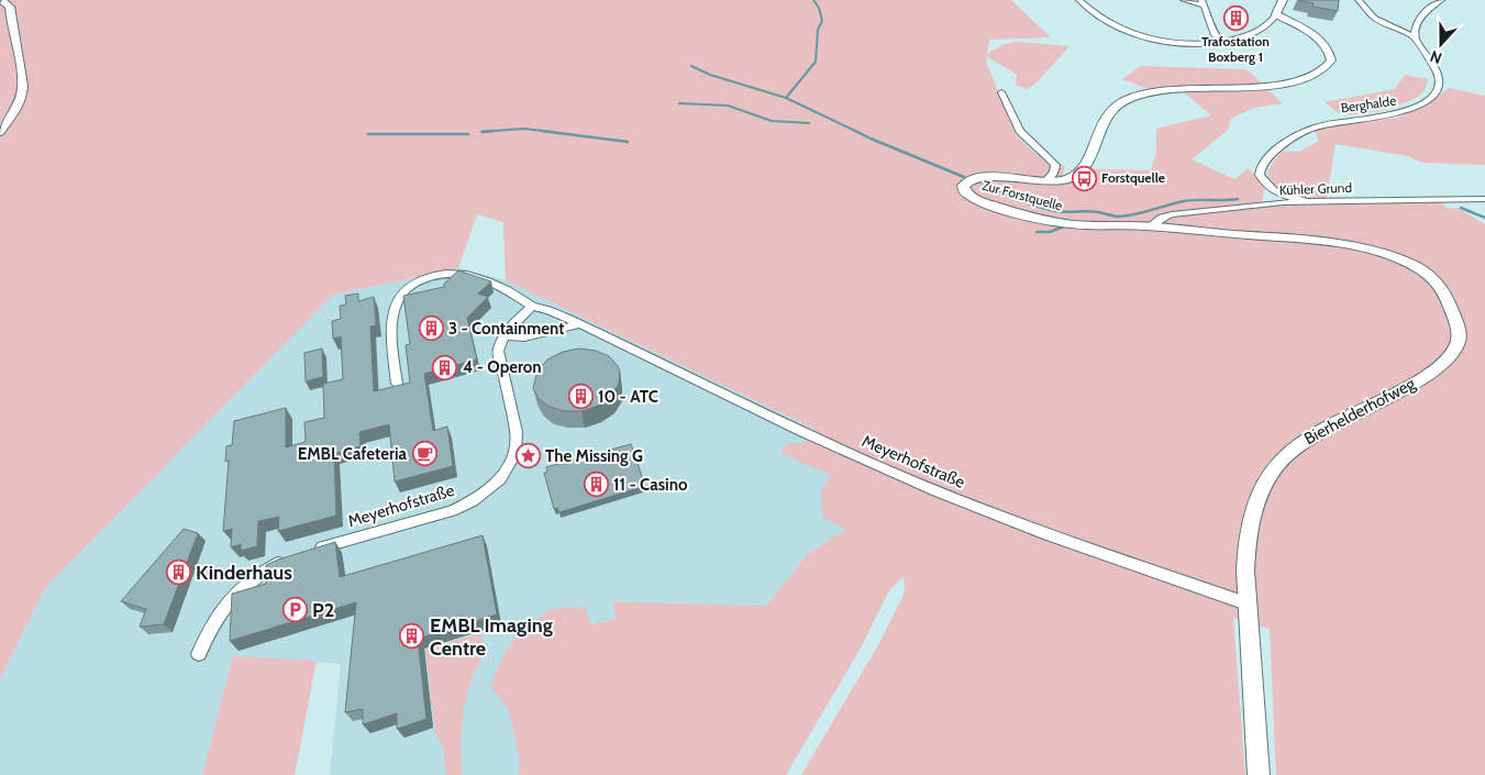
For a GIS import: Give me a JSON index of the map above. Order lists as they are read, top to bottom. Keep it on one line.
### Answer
{"streets":{"street":["Berghalde","Kühler Grund","Zur Forstquelle","Bierhelderhofweg","Meyerhofstraße"]},"crossings":[["Berghalde","Kühler Grund"],["Kühler Grund","Zur Forstquelle"],["Kühler Grund","Bierhelderhofweg"],["Zur Forstquelle","Bierhelderhofweg"],["Bierhelderhofweg","Meyerhofstraße"]],"places":{"building":["Trafostation Boxberg 1","3 - Containment","4 - Operon","10 - ATC","11 - Casino","Kinderhaus","EMBL Imaging Centre"],"bus stop":["Forstquelle"],"cafe":["EMBL Cafeteria"],"place":["The Missing G"],"parking":["P2"]},"north":"bottom"}
